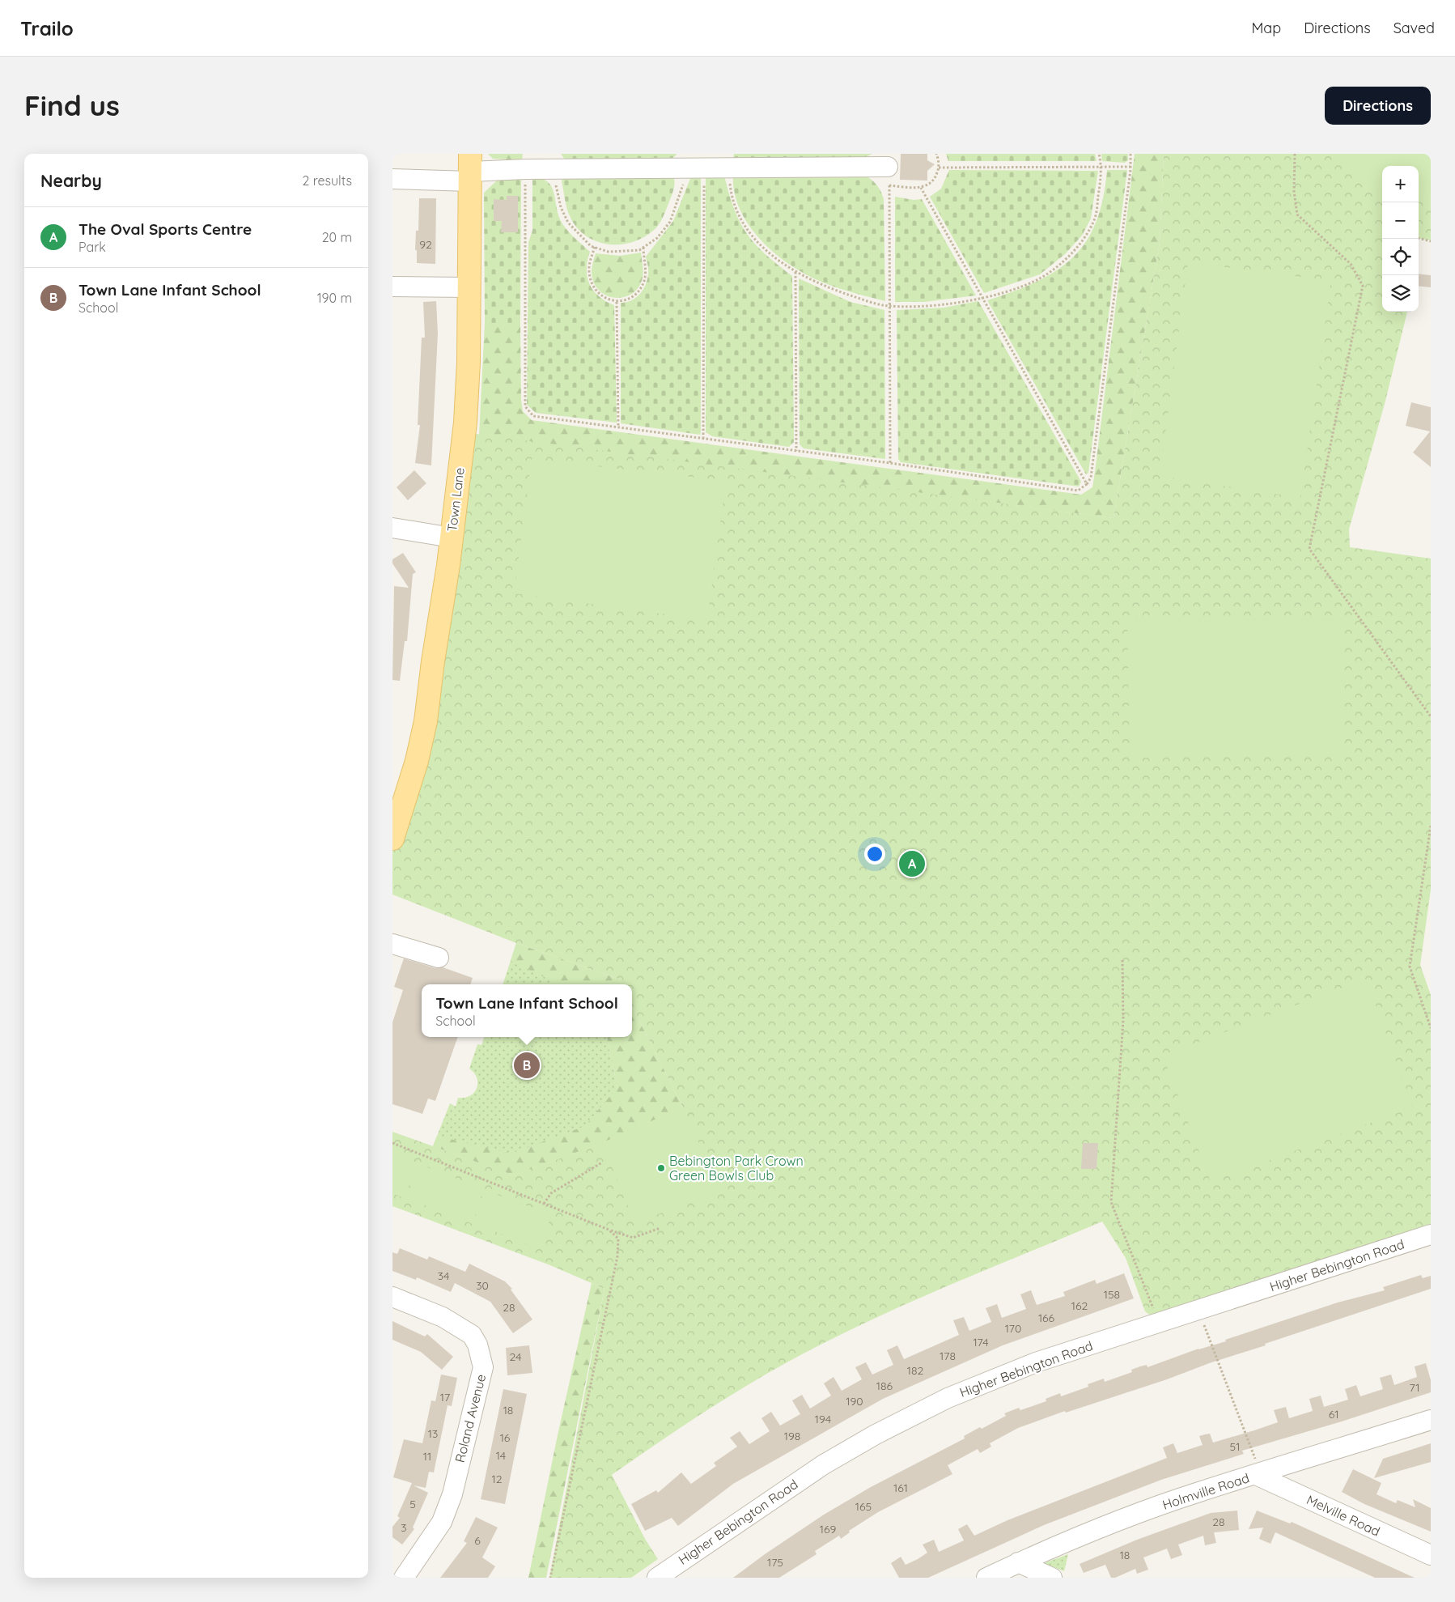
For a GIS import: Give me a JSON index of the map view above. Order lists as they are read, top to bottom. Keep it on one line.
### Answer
{"streets":{"main road":["Town Lane"],"street":["Higher Bebington Road","Roland Avenue","Holmville Road","Melville Road"]},"crossings":[["Holmville Road","Melville Road"]],"places":["Bebington Park Crown Green Bowls Club"],"house_numbers":["92","34","30","158","162","28","166","170","174","178","24","182","186","71","17","190","18","61","194","13","198","16","51","14","11","12","161","5","165","28","3","169","6","18","175"],"page":{"header":"Trailo","nav":["Map","Directions","Saved"],"buttons":"Directions","title":"Find us","heading":["Nearby","2 results"],"map_buttons":["+","−"],"list":[{"mark":"A","name":"The Oval Sports Centre","note":"Park","value":"20 m"},{"mark":"B","name":"Town Lane Infant School","note":"School","value":"190 m"}],"pins":["A","B"],"popup":["Town Lane Infant School","School"]}}
